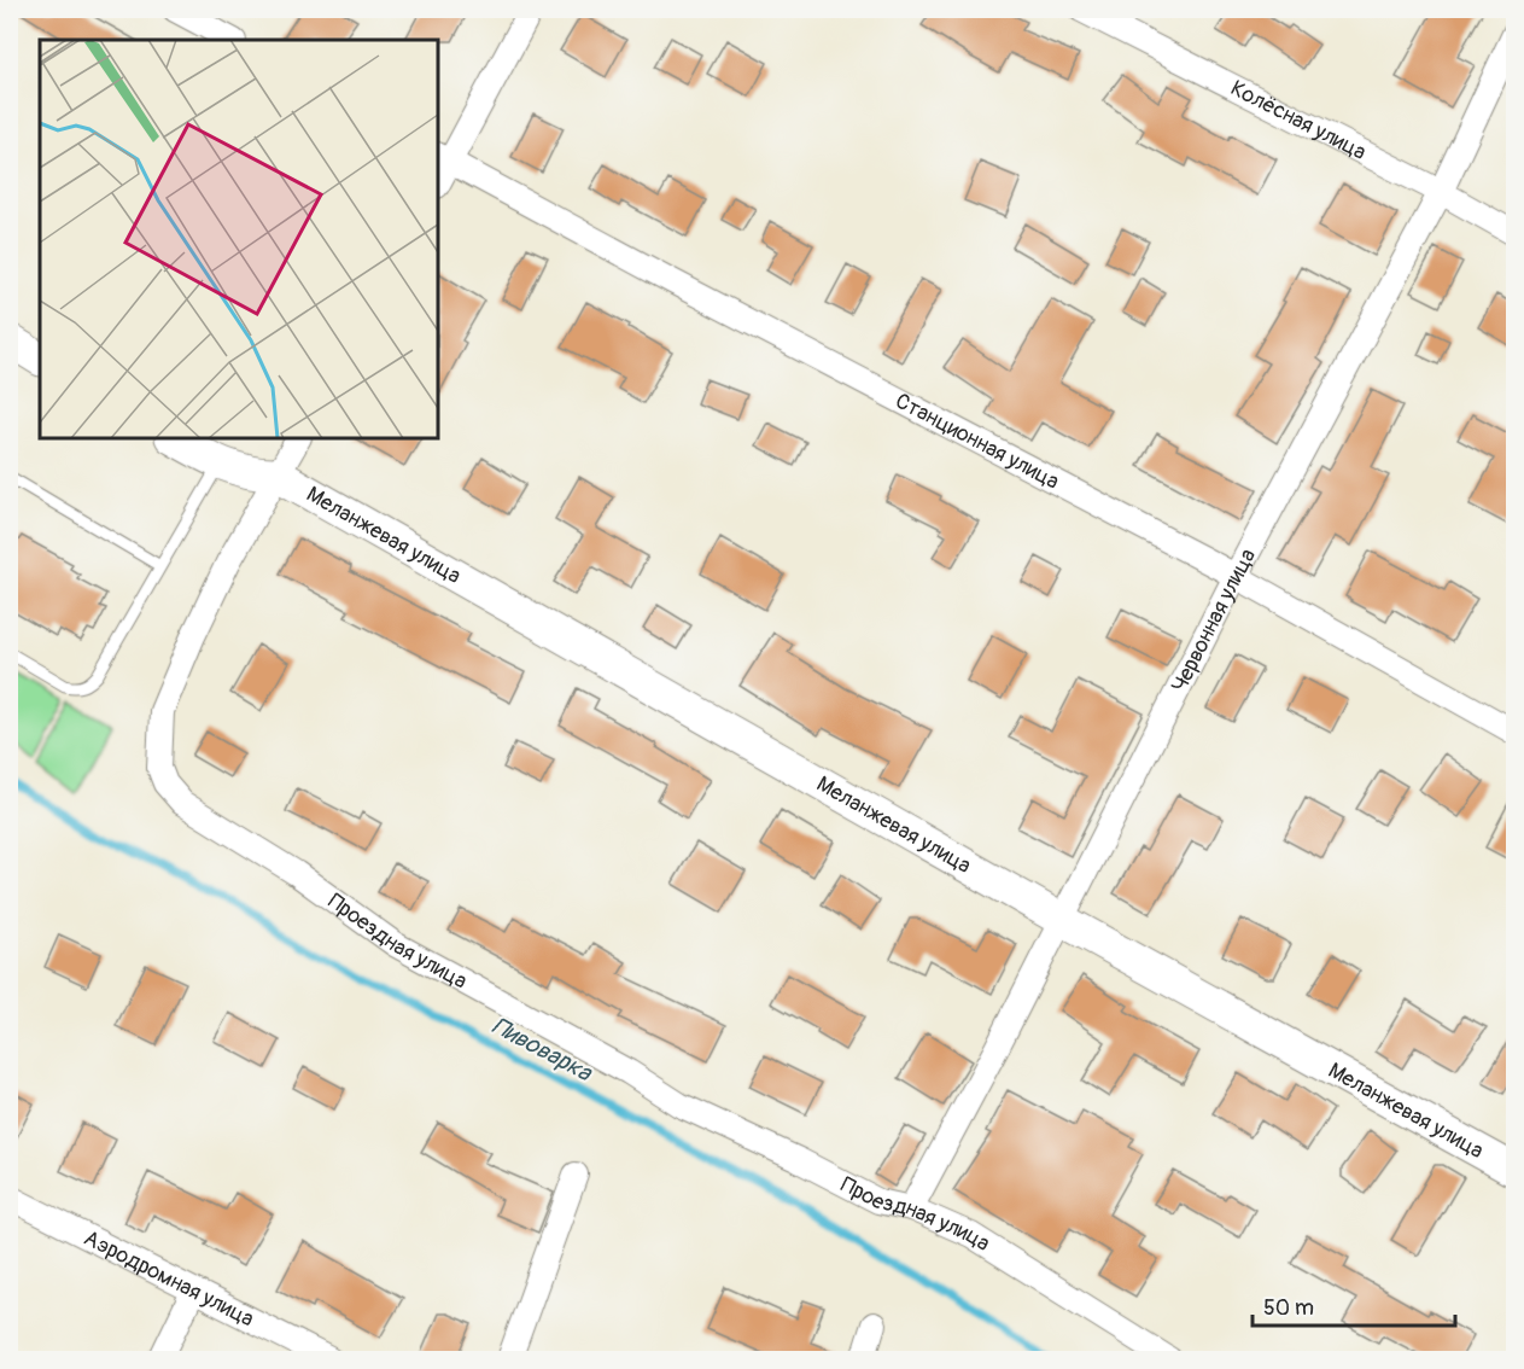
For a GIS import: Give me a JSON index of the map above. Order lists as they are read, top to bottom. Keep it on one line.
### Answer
{"streets":{"street":["Колёсная улица","Станционная улица","Меланжевая улица","Червонная улица","Проездная улица","Аэродромная улица"]},"crossings":[["Колёсная улица","Червонная улица"],["Станционная улица","Червонная улица"],["Меланжевая улица","Червонная улица"],["Меланжевая улица","Проездная улица"],["Червонная улица","Проездная улица"]],"water":["Пивоварка"],"scale_bar":"50 m"}
